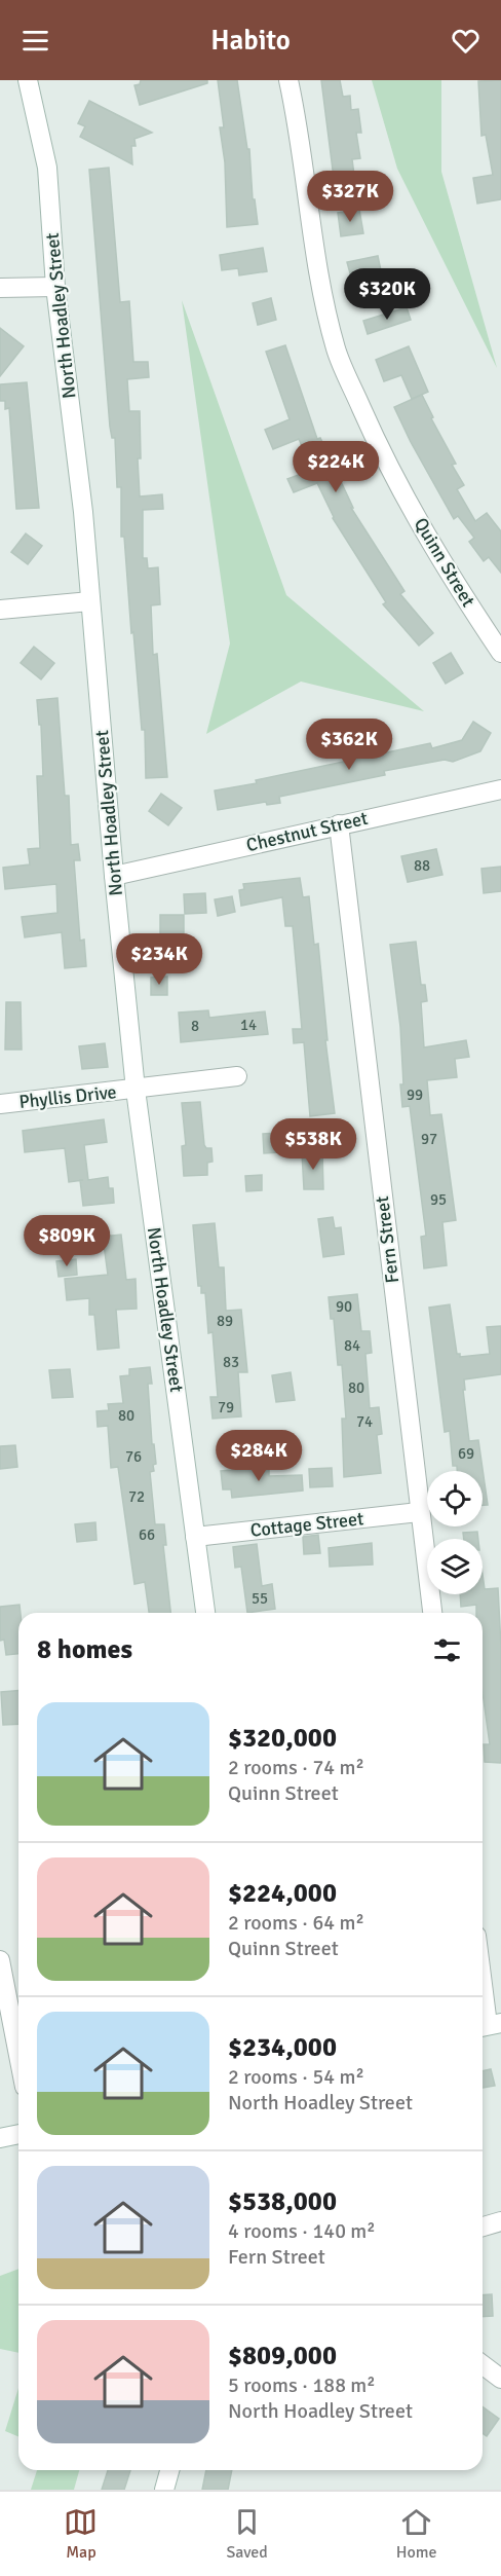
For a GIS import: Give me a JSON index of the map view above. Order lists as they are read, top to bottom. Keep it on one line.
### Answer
{"streets":{"street":["North Hoadley Street","Quinn Street","Chestnut Street","Phyllis Drive","Fern Street","Cottage Street"]},"crossings":[["North Hoadley Street","Chestnut Street"],["North Hoadley Street","Phyllis Drive"],["North Hoadley Street","Cottage Street"],["Chestnut Street","Fern Street"],["Fern Street","Cottage Street"]],"house_numbers":["88","14","8","99","97","95","90","89","84","83","80","79","80","74","69","76","72","66","55"],"page":{"header":"Habito","price":["$327K","$320K","$224K","$362K","$234K","$538K","$809K","$284K"],"heading":"8 homes","list":[{"name":"$320,000","note":"2 rooms · 74 m² · Quinn Street"},{"name":"$224,000","note":"2 rooms · 64 m² · Quinn Street"},{"name":"$234,000","note":"2 rooms · 54 m² · North Hoadley Street"},{"name":"$538,000","note":"4 rooms · 140 m² · Fern Street"},{"name":"$809,000","note":"5 rooms · 188 m² · North Hoadley Street"}],"tabs":["Map","Saved","Home"]}}
